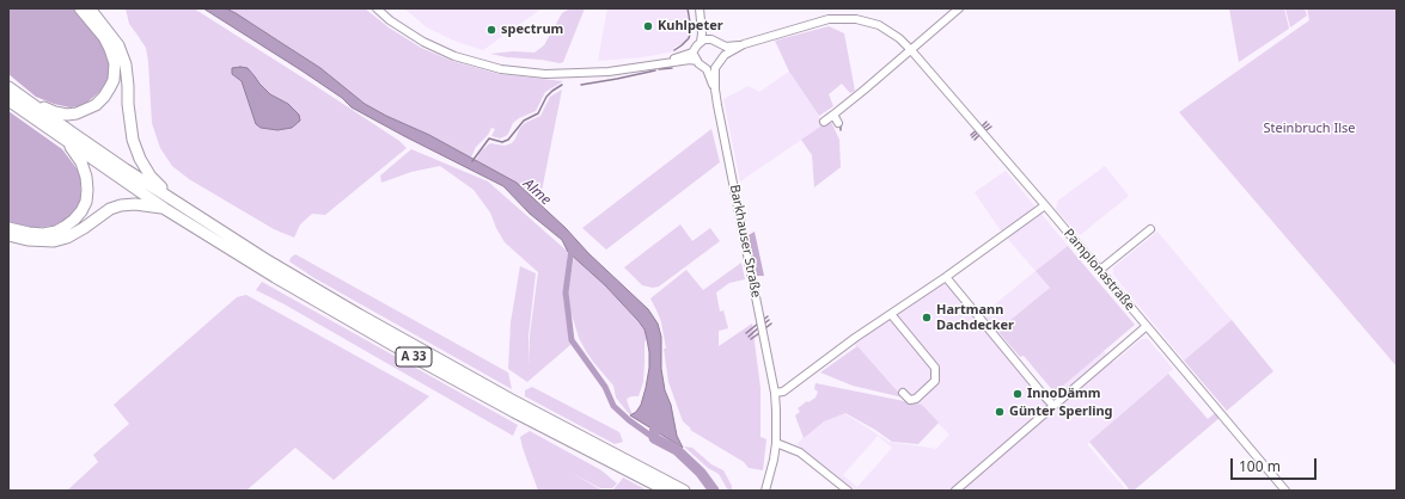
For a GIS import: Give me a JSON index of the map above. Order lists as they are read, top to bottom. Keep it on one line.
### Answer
{"streets":{"highway":["A 33"],"street":["Barkhauser Straße","Pamplonastraße"]},"water":["Alme"],"parks":["Steinbruch Ilse"],"places":["Kuhlpeter","spectrum","Hartmann Dachdecker","InnoDämm","Günter Sperling"],"scale_bar":"100 m"}
